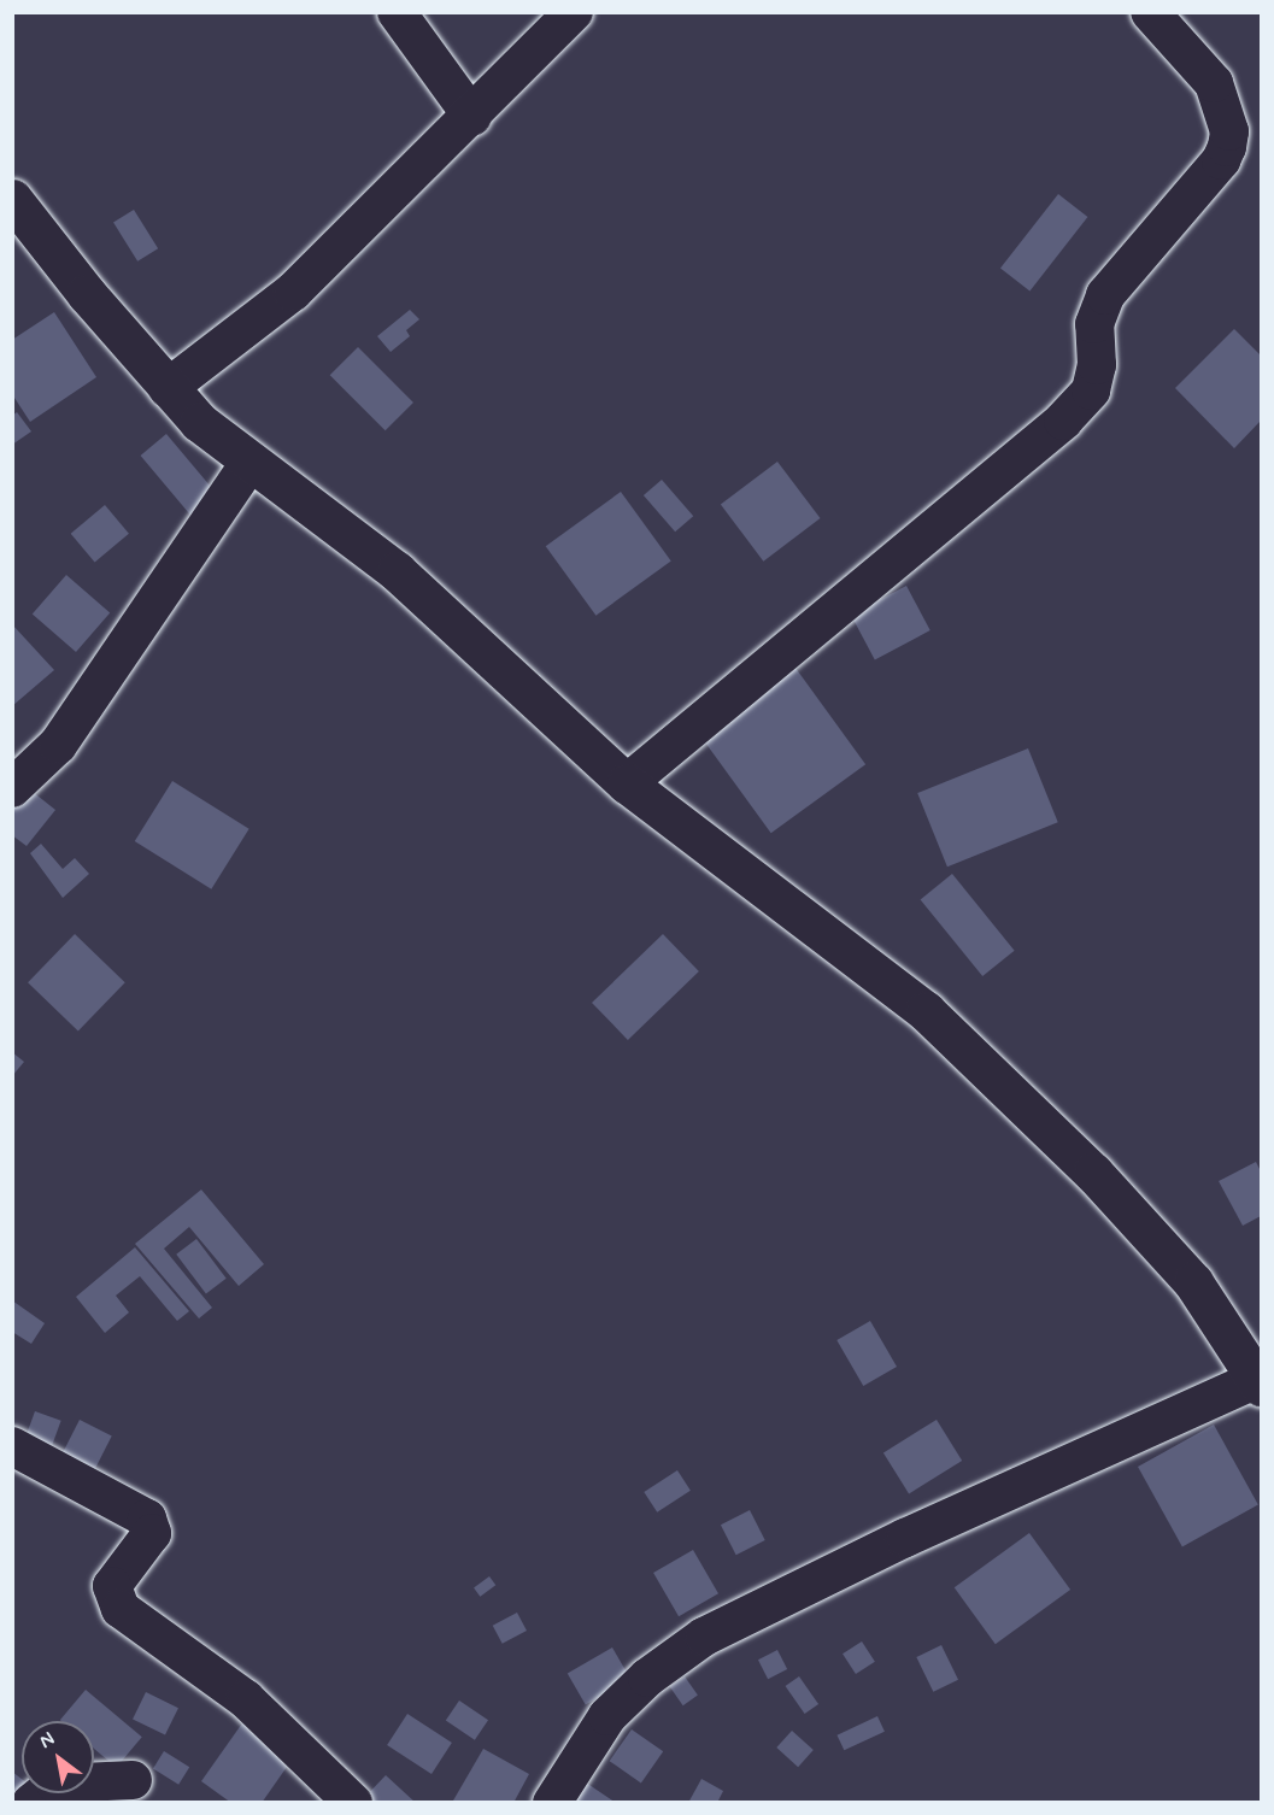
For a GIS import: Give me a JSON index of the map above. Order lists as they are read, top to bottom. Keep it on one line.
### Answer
{"north":"top left"}
